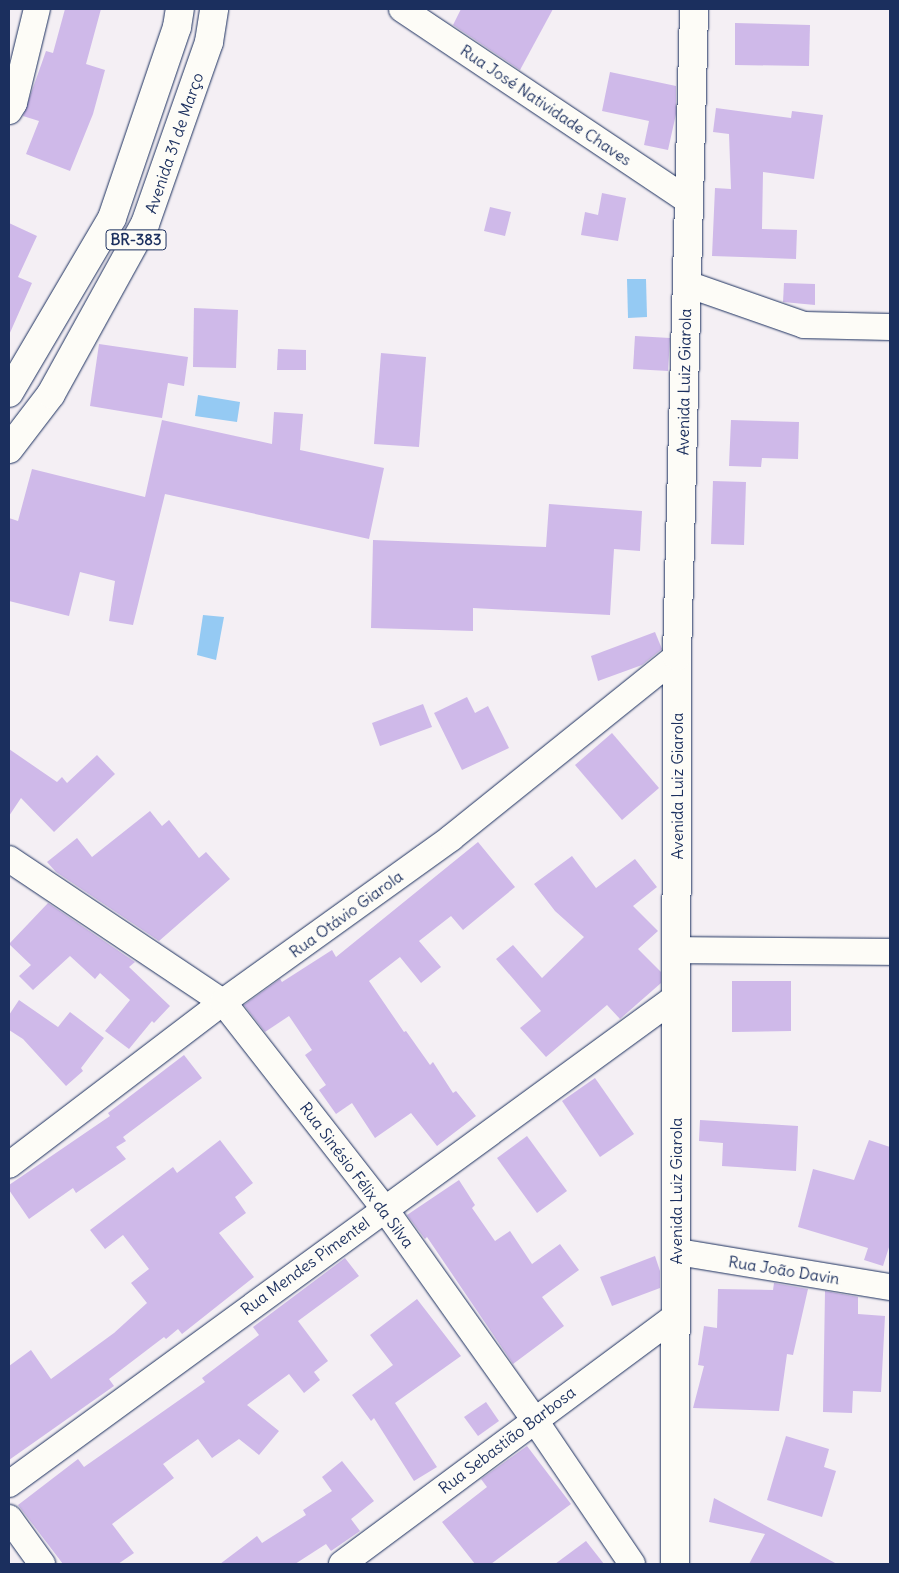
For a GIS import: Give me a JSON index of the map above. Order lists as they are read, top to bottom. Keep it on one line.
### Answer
{"streets":{"street":["Rua José Natividade Chaves","Avenida 31 de Março","BR-383","Avenida Luiz Giarola","Rua Otávio Giarola","Rua Sinésio Félix da Silva","Rua Mendes Pimentel","Rua João Davin","Rua Sebastião Barbosa"]},"crossings":[["Rua José Natividade Chaves","Avenida Luiz Giarola"],["Avenida Luiz Giarola","Rua Otávio Giarola"],["Avenida Luiz Giarola","Rua Mendes Pimentel"],["Avenida Luiz Giarola","Rua João Davin"],["Avenida Luiz Giarola","Rua Sebastião Barbosa"],["Rua Otávio Giarola","Rua Sinésio Félix da Silva"],["Rua Sinésio Félix da Silva","Rua Mendes Pimentel"],["Rua Sinésio Félix da Silva","Rua Sebastião Barbosa"]]}
